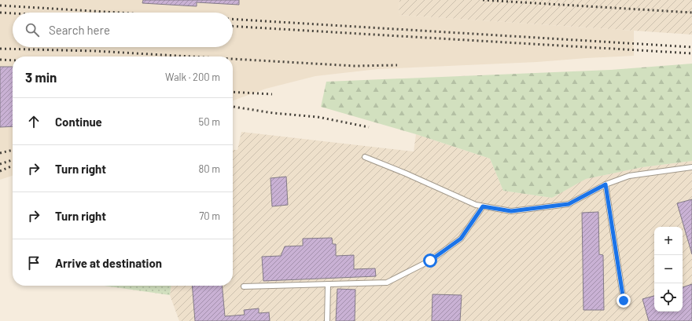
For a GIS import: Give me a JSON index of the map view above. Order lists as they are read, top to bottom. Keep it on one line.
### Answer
{"page":{"search":"Search here","heading":["3 min","Walk · 200 m"],"list":[["Continue","50 m"],["Turn right","80 m"],["Turn right","70 m"],"Arrive at destination"],"map_buttons":["+","−"]}}
